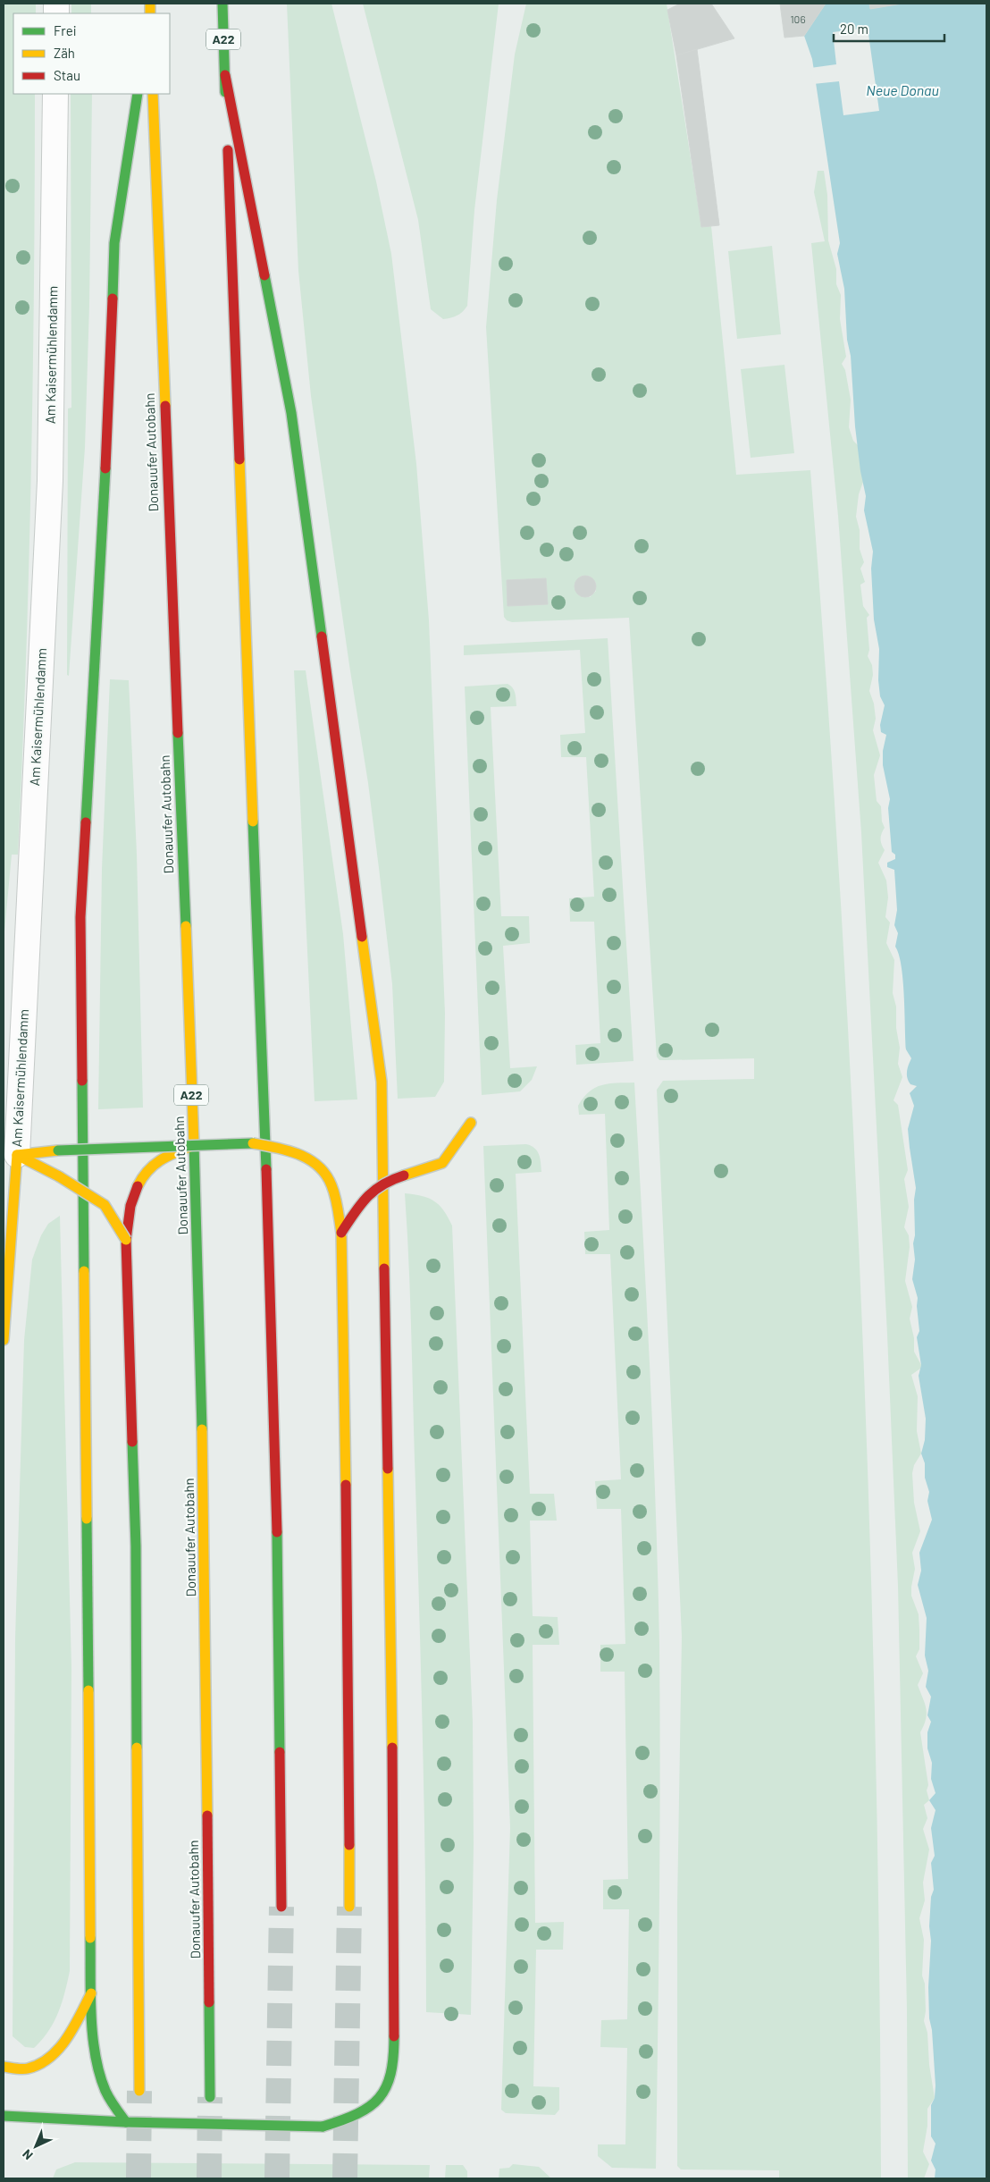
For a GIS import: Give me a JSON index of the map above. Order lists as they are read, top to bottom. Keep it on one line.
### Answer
{"streets":{"main road":["A22","Am Kaisermühlendamm","Donauufer Autobahn"]},"water":["Neue Donau"],"house_numbers":["106"],"legend":["Frei","Zäh","Stau"],"scale_bar":"20 m","north":"bottom left"}
